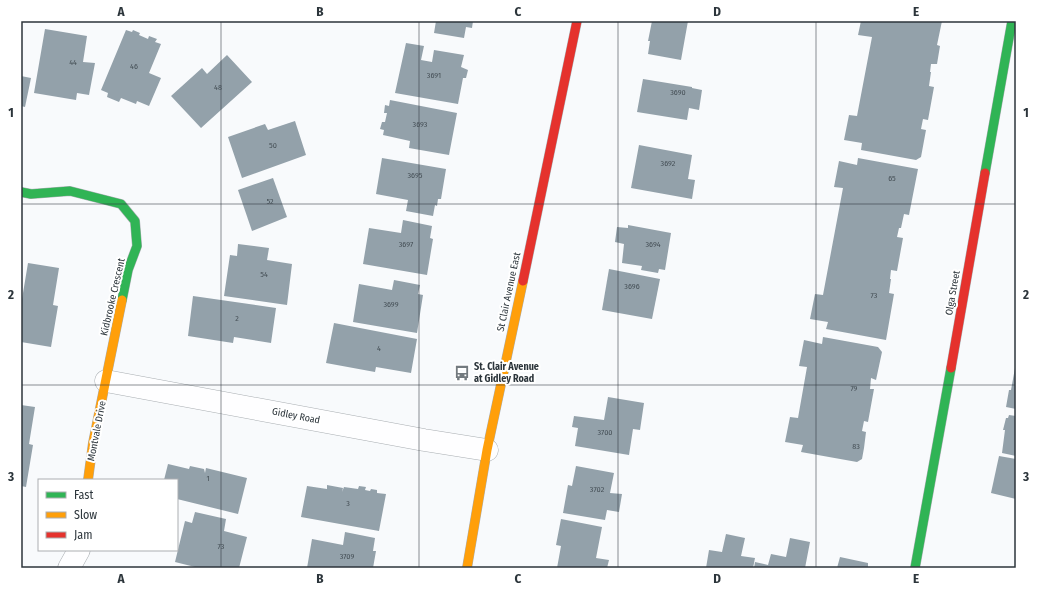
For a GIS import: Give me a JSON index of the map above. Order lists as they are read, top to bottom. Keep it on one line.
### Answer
{"streets":{"street":["St Clair Avenue East","Olga Street","Kidbrooke Crescent","Gidley Road","Montvale Drive"]},"crossings":[["St Clair Avenue East","Gidley Road"],["Kidbrooke Crescent","Gidley Road"],["Kidbrooke Crescent","Montvale Drive"],["Gidley Road","Montvale Drive"]],"places":{"bus stop":["St. Clair Avenue at Gidley Road"]},"house_numbers":["44","46","3691","48","3690","3693","50","3692","3695","65","52","3697","3694","54","3696","73","3699","2","4","79","3700","83","1","3702","3","73","3709"],"legend":["Fast","Slow","Jam"],"grid":{"columns":["A","B","C","D","E"],"rows":["1","2","3"]}}
